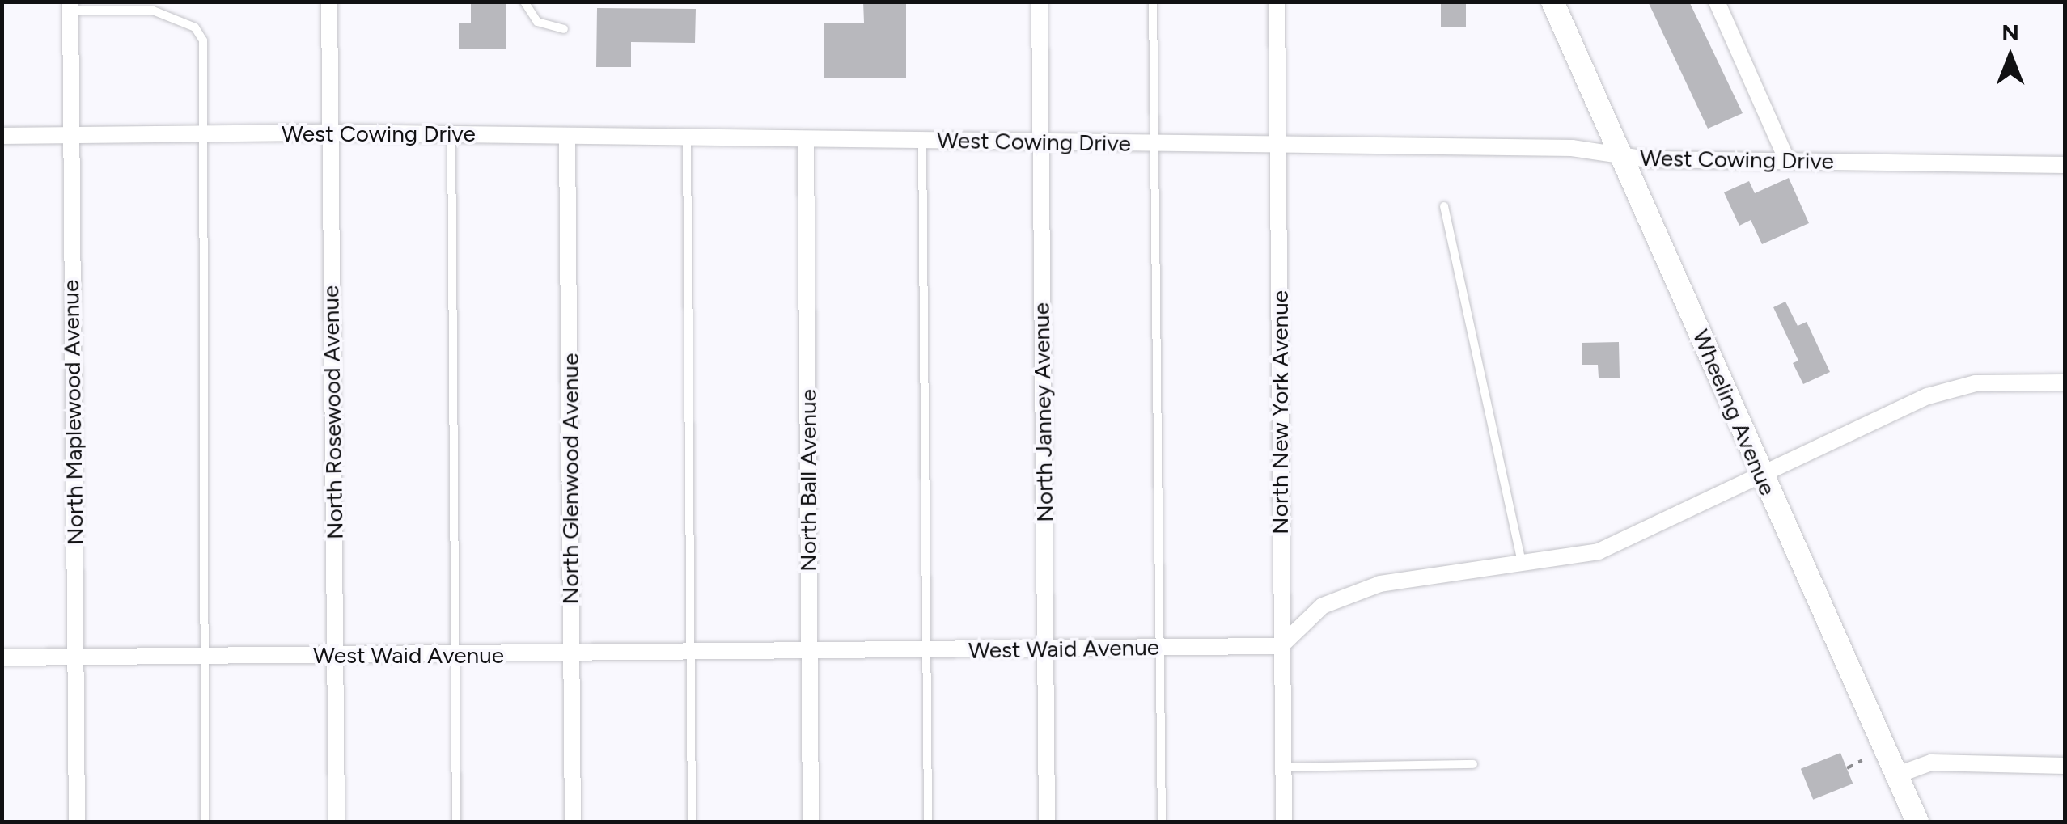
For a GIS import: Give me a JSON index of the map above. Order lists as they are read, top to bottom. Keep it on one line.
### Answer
{"streets":{"main road":["Wheeling Avenue"],"street":["West Cowing Drive","North Maplewood Avenue","North Rosewood Avenue","North Janney Avenue","North New York Avenue","North Glenwood Avenue","North Ball Avenue","West Waid Avenue"]},"crossings":[["West Cowing Drive","North Maplewood Avenue"],["West Cowing Drive","North Rosewood Avenue"],["West Cowing Drive","North Janney Avenue"],["West Cowing Drive","North New York Avenue"],["West Cowing Drive","Wheeling Avenue"],["West Cowing Drive","North Glenwood Avenue"],["West Cowing Drive","North Ball Avenue"],["North Maplewood Avenue","West Waid Avenue"],["North Rosewood Avenue","West Waid Avenue"],["North Janney Avenue","West Waid Avenue"],["North New York Avenue","West Waid Avenue"],["North Glenwood Avenue","West Waid Avenue"],["North Ball Avenue","West Waid Avenue"]],"north":"top"}
